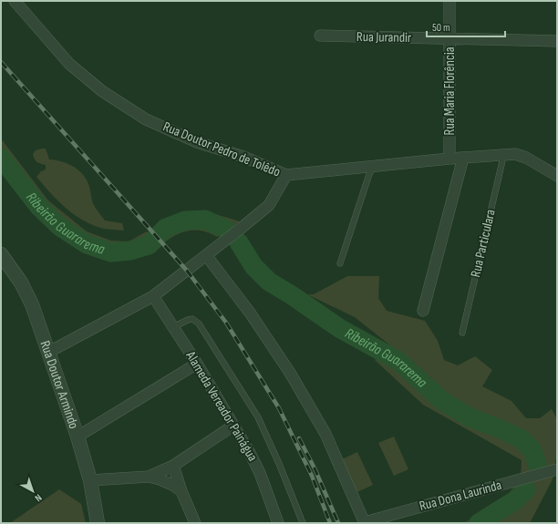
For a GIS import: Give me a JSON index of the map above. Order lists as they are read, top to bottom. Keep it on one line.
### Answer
{"streets":{"street":["Rua Jurandir","Rua Maria Florência","Rua Doutor Pedro de Tolêdo","Rua Doutor Armindo","Alameda Vereador Painágua","Rua Dona Laurinda"],"lane":["Rua Particulara"]},"crossings":[["Rua Jurandir","Rua Maria Florência"],["Rua Maria Florência","Rua Doutor Pedro de Tolêdo"],["Rua Doutor Pedro de Tolêdo","Rua Particulara"]],"water":["Ribeirão Guararema"],"scale_bar":"50 m","north":"bottom right"}
